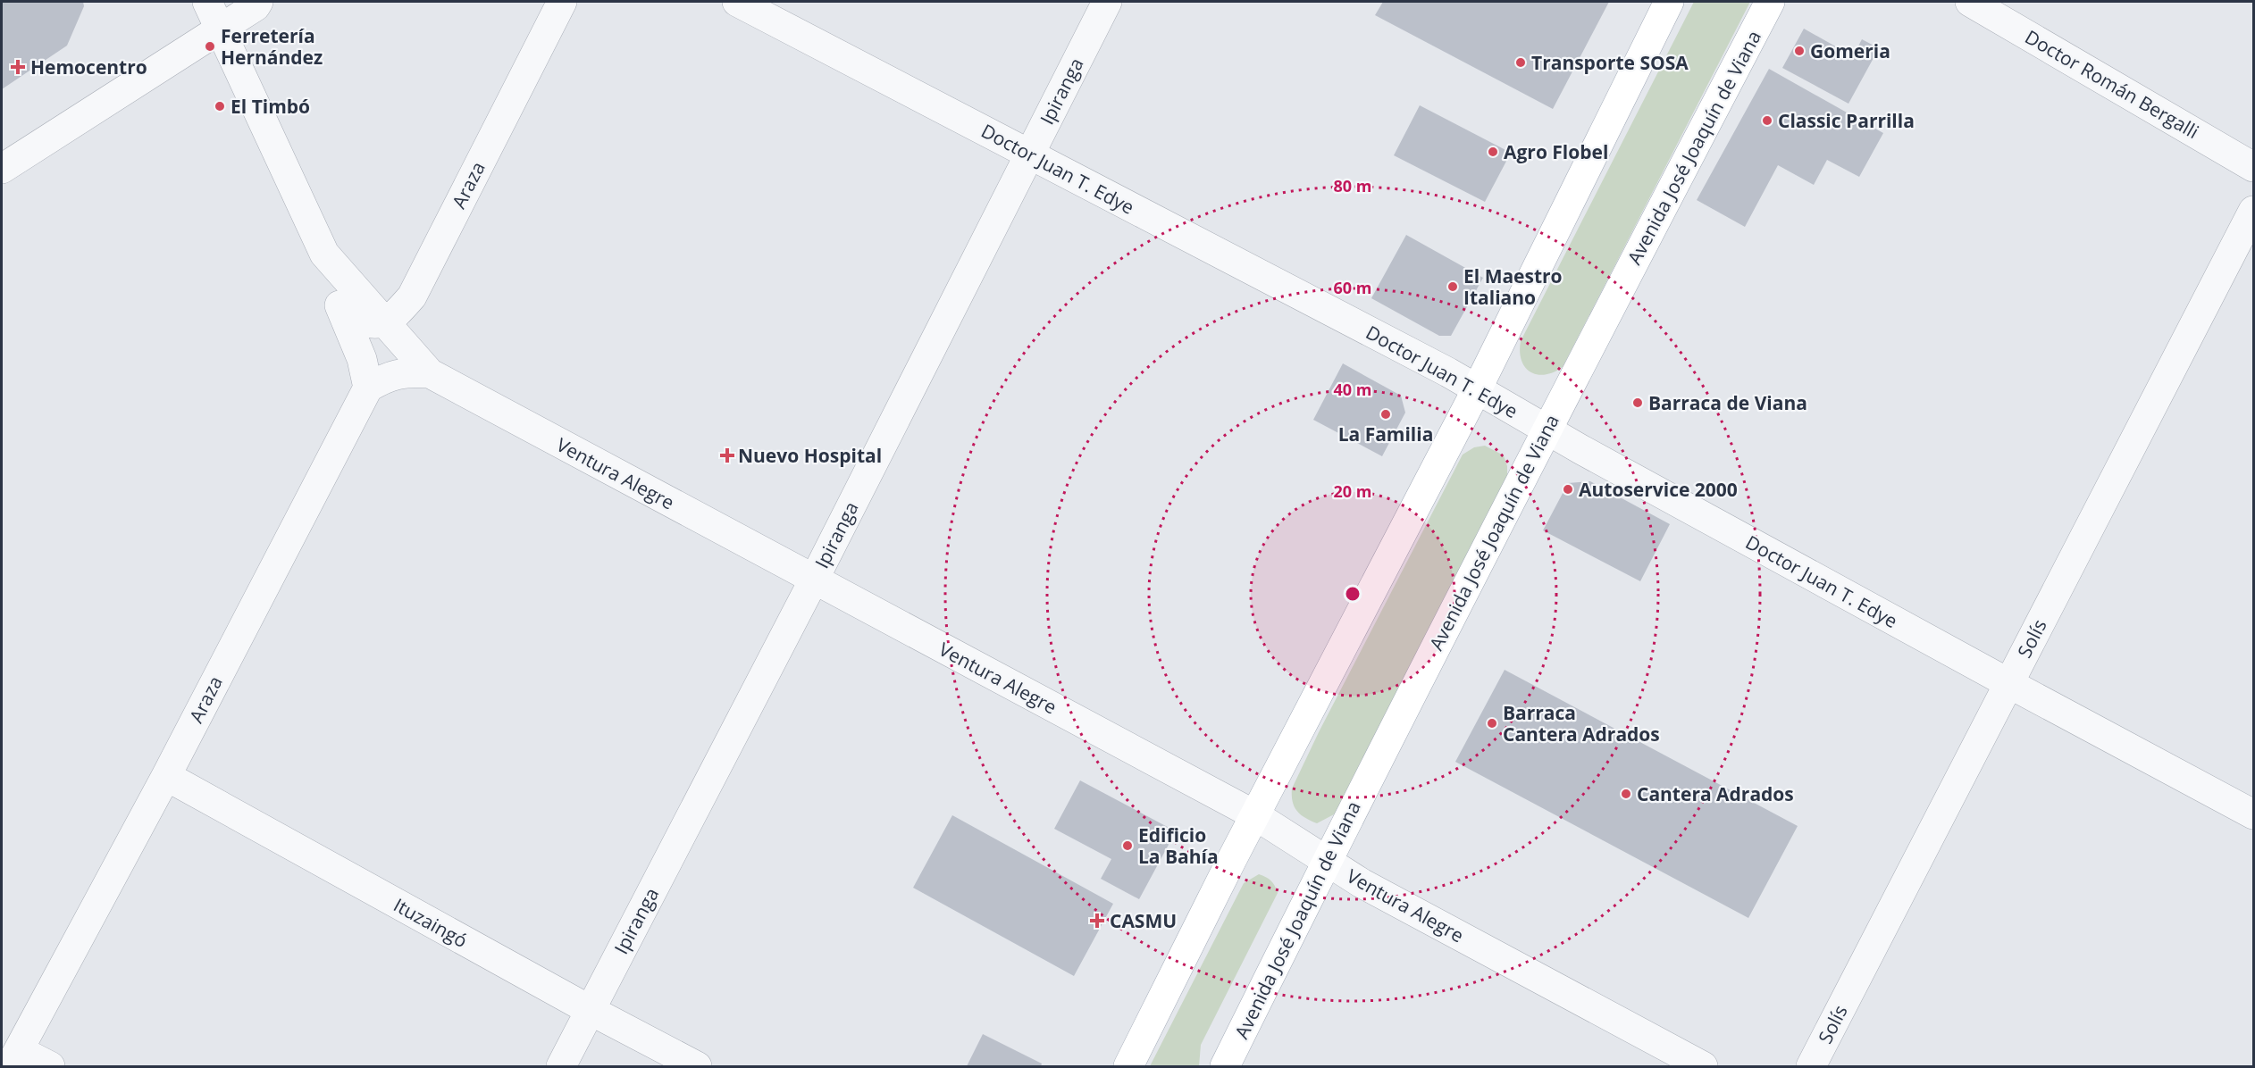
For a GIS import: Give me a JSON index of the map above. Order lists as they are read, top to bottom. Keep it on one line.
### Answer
{"streets":{"main road":["Avenida José Joaquín de Viana"],"street":["Doctor Román Bergalli","Ipiranga","Doctor Juan T. Edye","Araza","Ventura Alegre","Solís","Ituzaingó"]},"crossings":[["Ipiranga","Doctor Juan T. Edye"],["Ipiranga","Ventura Alegre"],["Ipiranga","Ituzaingó"],["Avenida José Joaquín de Viana","Doctor Juan T. Edye"],["Avenida José Joaquín de Viana","Ventura Alegre"],["Doctor Juan T. Edye","Solís"],["Araza","Ventura Alegre"],["Araza","Ituzaingó"]],"places":{"other":["Ferretería Hernández","Gomeria","Transporte SOSA","El Timbó","Classic Parrilla","Agro Flobel","El Maestro Italiano","Barraca de Viana","La Familia","Autoservice 2000","Barraca Cantera Adrados","Cantera Adrados","Edificio La Bahía"],"health":["Hemocentro","Nuevo Hospital","CASMU"]},"rings":["80 m","60 m","40 m","20 m"]}
